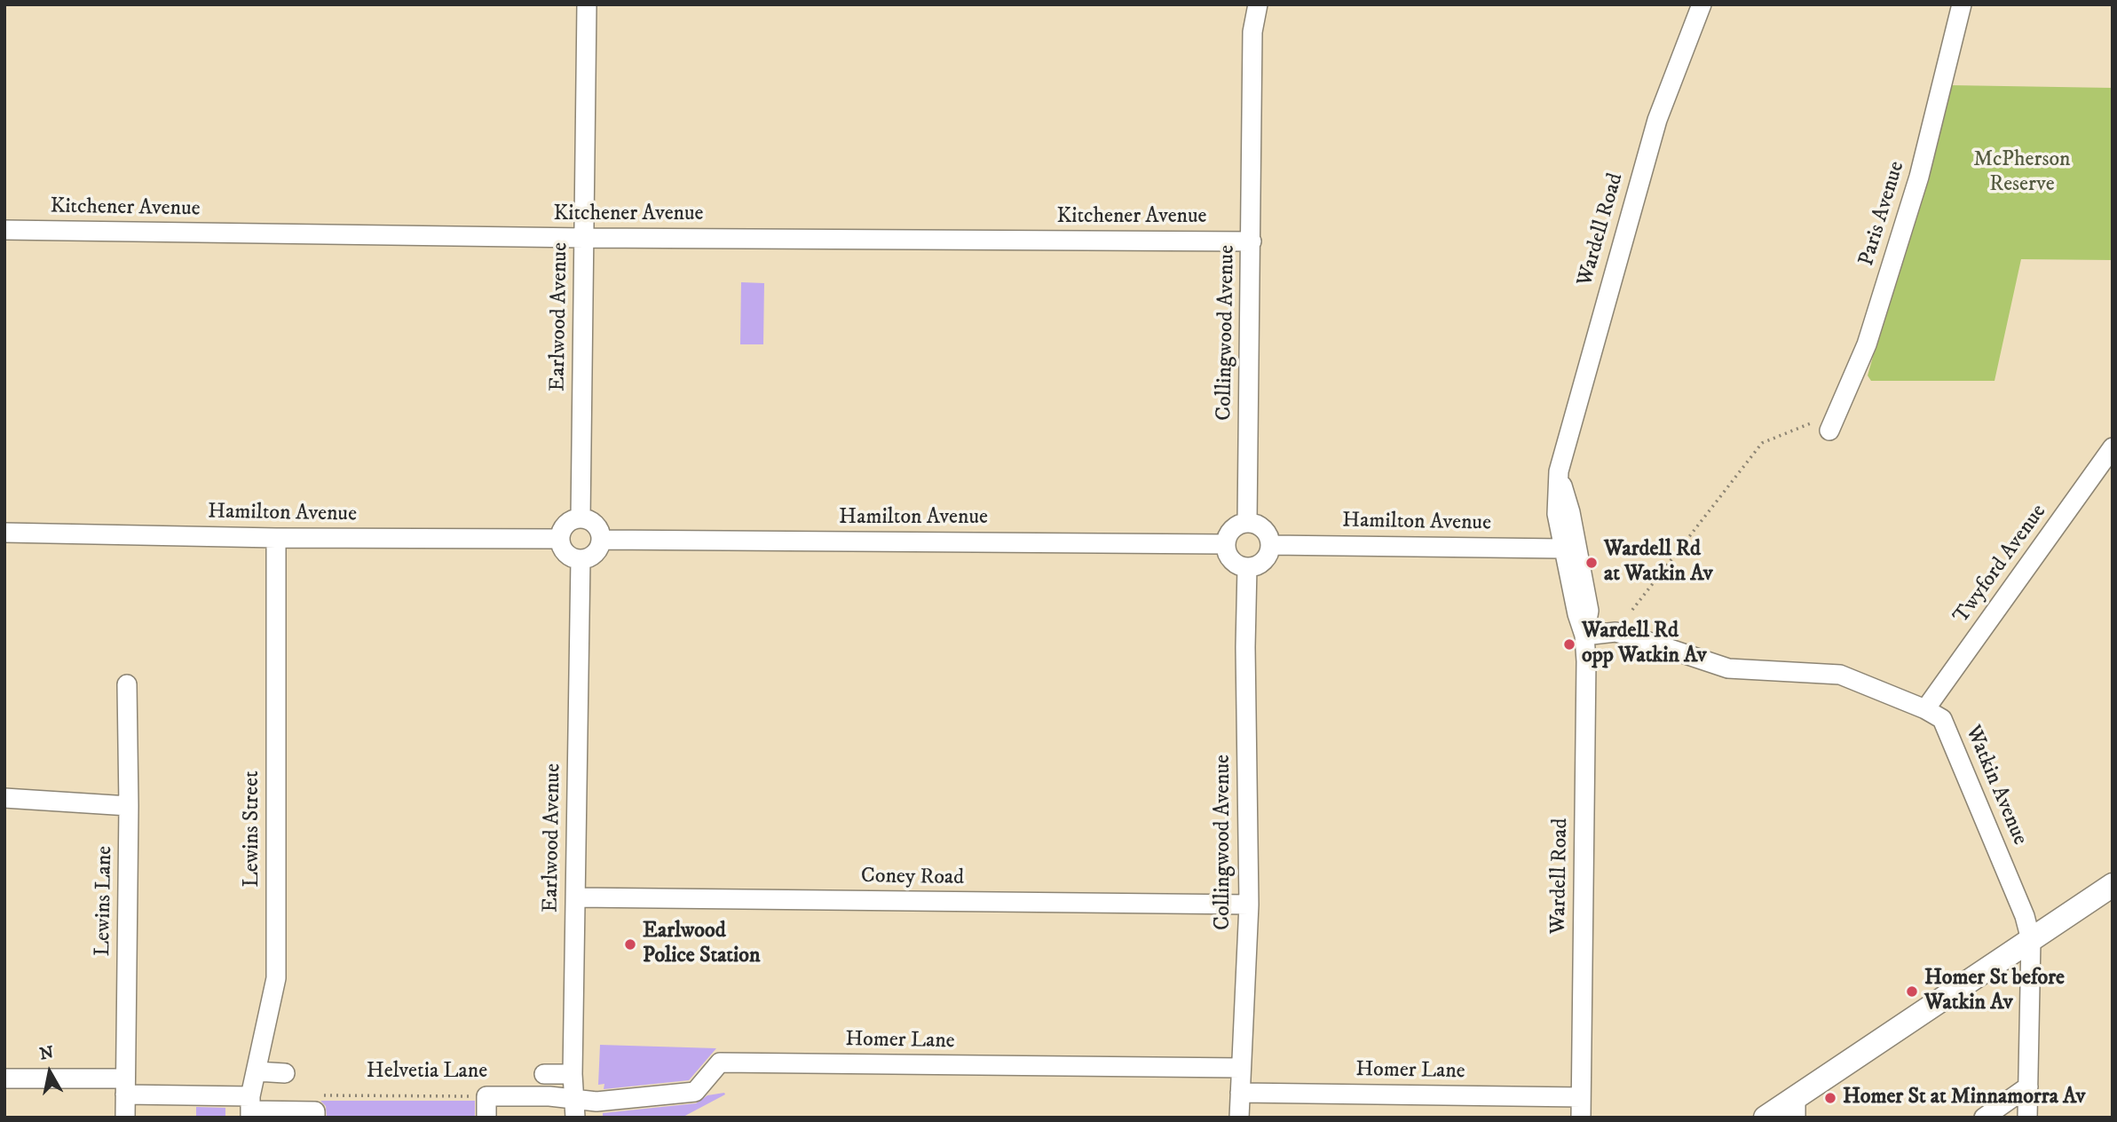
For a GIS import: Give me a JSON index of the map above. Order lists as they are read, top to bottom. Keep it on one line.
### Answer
{"streets":{"street":["Kitchener Avenue","Paris Avenue","Wardell Road","Earlwood Avenue","Collingwood Avenue","Hamilton Avenue","Twyford Avenue","Watkin Avenue","Lewins Street","Coney Road","Lewins Lane","Homer Lane","Helvetia Lane"]},"crossings":[["Kitchener Avenue","Earlwood Avenue"],["Kitchener Avenue","Collingwood Avenue"],["Wardell Road","Hamilton Avenue"],["Wardell Road","Watkin Avenue"],["Wardell Road","Homer Lane"],["Earlwood Avenue","Hamilton Avenue"],["Earlwood Avenue","Coney Road"],["Earlwood Avenue","Homer Lane"],["Earlwood Avenue","Helvetia Lane"],["Collingwood Avenue","Hamilton Avenue"],["Collingwood Avenue","Coney Road"],["Collingwood Avenue","Homer Lane"],["Hamilton Avenue","Lewins Street"],["Twyford Avenue","Watkin Avenue"],["Homer Lane","Helvetia Lane"]],"parks":["McPherson Reserve"],"places":["Wardell Rd at Watkin Av","Wardell Rd opp Watkin Av","Earlwood Police Station","Homer St before Watkin Av","Homer St at Minnamorra Av"],"north":"top"}
